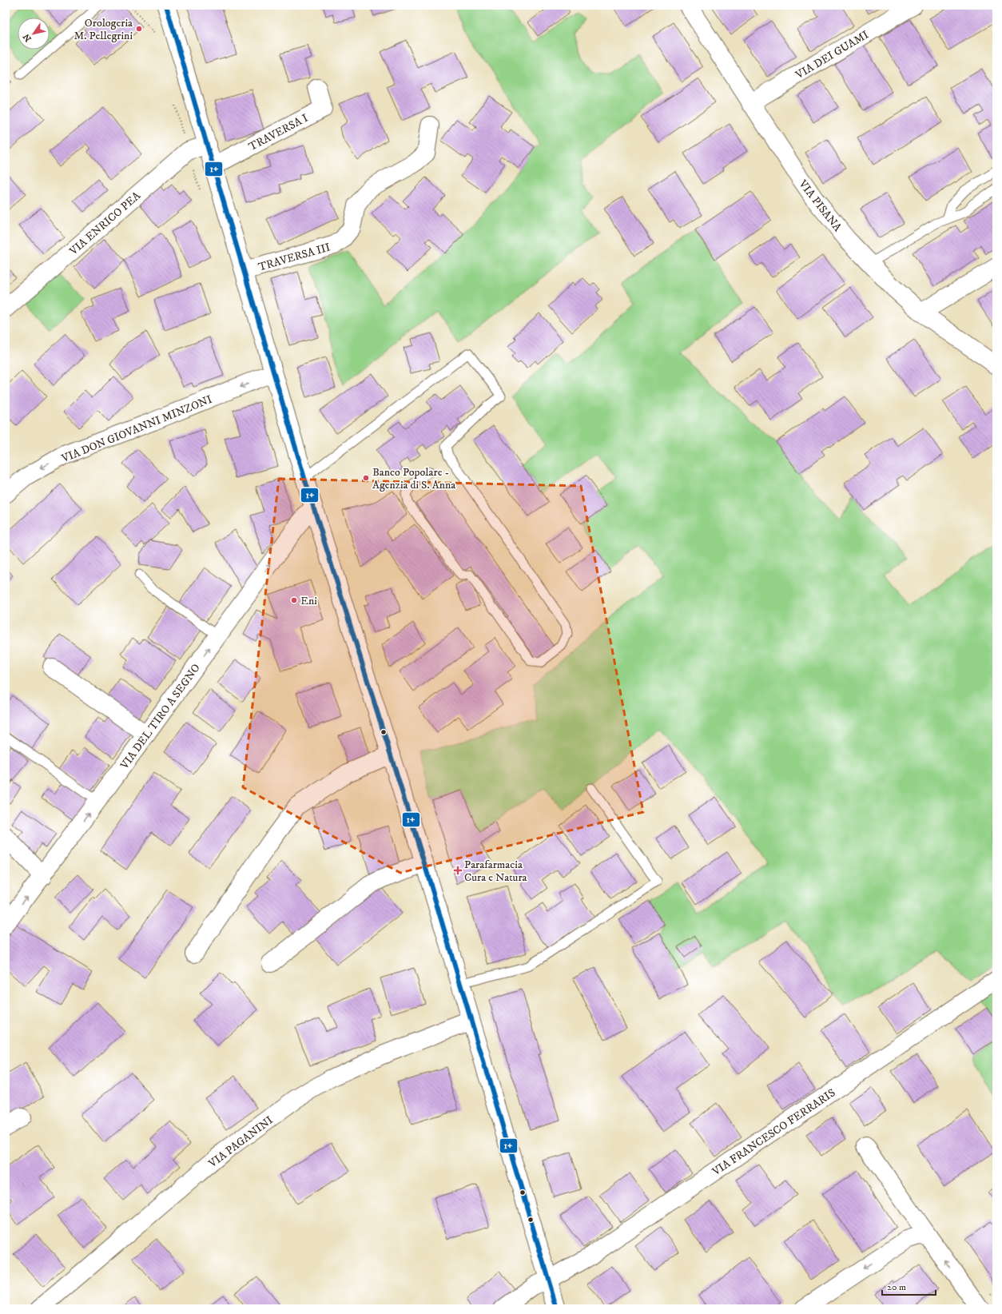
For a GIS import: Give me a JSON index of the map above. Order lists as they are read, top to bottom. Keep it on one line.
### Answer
{"streets":{"street":["VIA DEI GUAMI","TRAVERSA I","VIA PISANA","VIA ENRICO PEA","TRAVERSA III","VIA DON GIOVANNI MINZONI","VIA DEL TIRO A SEGNO","VIA FRANCESCO FERRARIS","VIA PAGANINI"]},"crossings":[["VIA DEI GUAMI","VIA PISANA"]],"one_way":["VIA DON GIOVANNI MINZONI","VIA DEL TIRO A SEGNO"],"places":{"other":["Orologeria M. Pellegrini","Banco Popolare - Agenzia di S. Anna","Eni"],"health":["Parafarmacia Cura e Natura"]},"lines":["transit line 1+"],"scale_bar":"20 m","north":"bottom left"}
